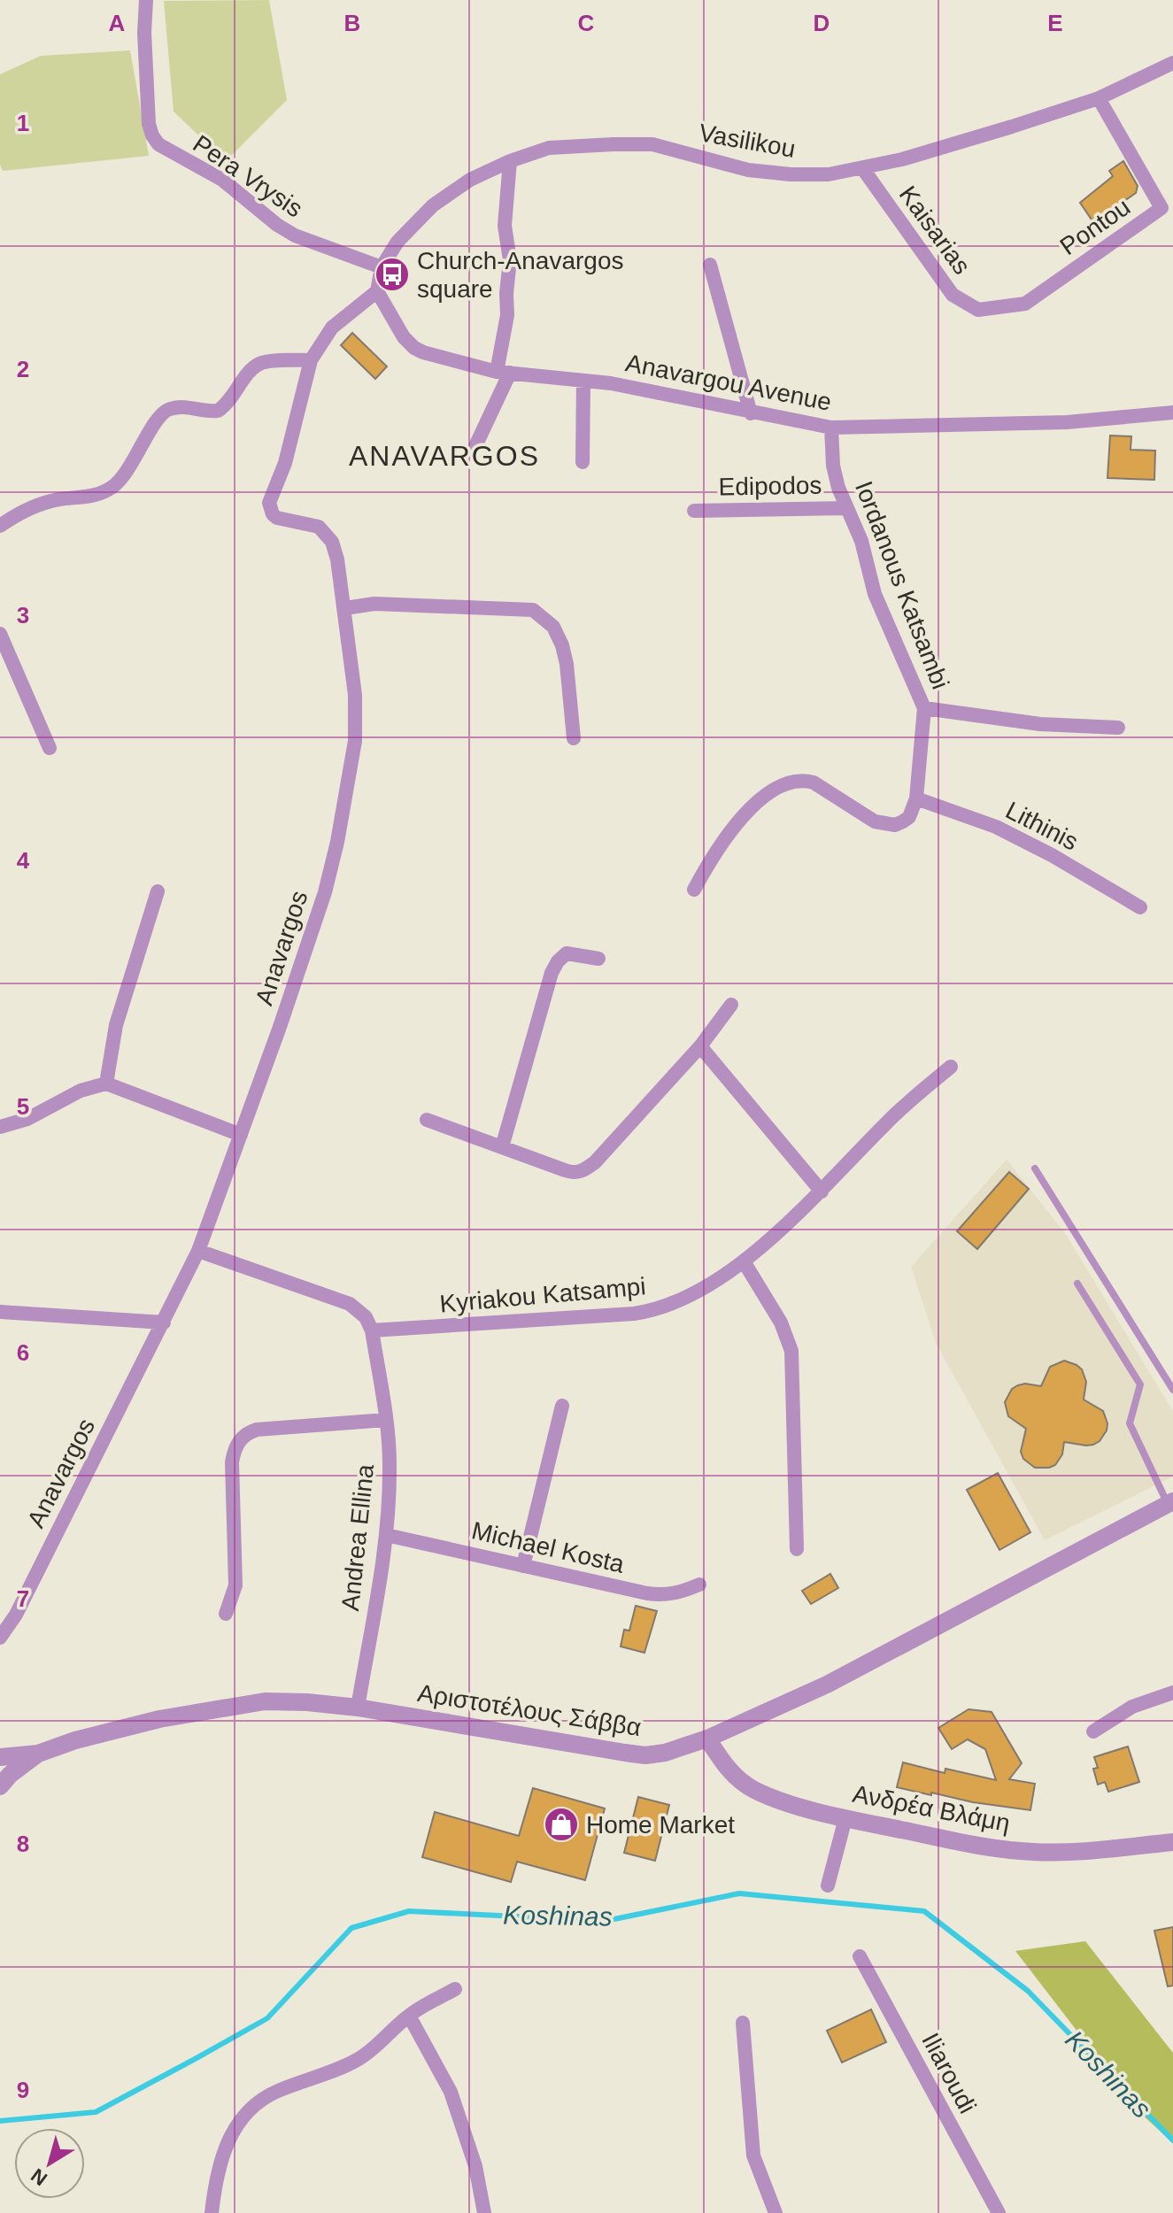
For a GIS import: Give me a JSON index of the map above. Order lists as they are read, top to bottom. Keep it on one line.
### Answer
{"streets":{"street":["Vasilikou","Pera Vrysis","Pontou","Kaisarias","Anavargou Avenue","Edipodos","Iordanous Katsambi","Lithinis","Anavargos","Kyriakou Katsampi","Andrea Ellina","Michael Kosta","Αριστοτέλους Σάββα","Ανδρέα Βλάμη","Iliaroudi"]},"crossings":[["Vasilikou","Pera Vrysis"],["Vasilikou","Pontou"],["Vasilikou","Kaisarias"],["Pontou","Kaisarias"],["Anavargou Avenue","Iordanous Katsambi"],["Anavargou Avenue","Anavargos"],["Edipodos","Iordanous Katsambi"],["Iordanous Katsambi","Lithinis"],["Kyriakou Katsampi","Andrea Ellina"],["Andrea Ellina","Michael Kosta"],["Andrea Ellina","Αριστοτέλους Σάββα"],["Αριστοτέλους Σάββα","Ανδρέα Βλάμη"]],"districts":["ANAVARGOS"],"water":["Koshinas"],"places":{"bus stop":["Church-Anavargos square"],"shop":["Home Market"]},"north":"bottom left","grid":{"columns":["A","B","C","D","E"],"rows":["1","2","3","4","5","6","7","8","9"]}}
